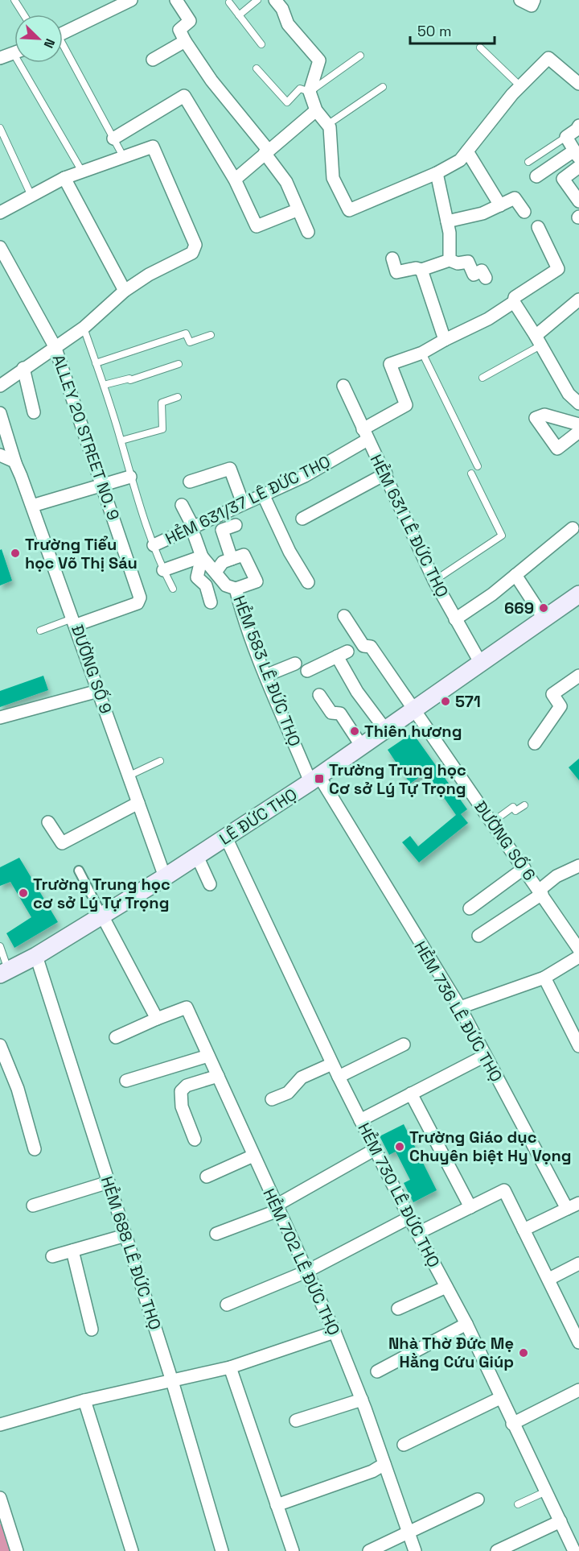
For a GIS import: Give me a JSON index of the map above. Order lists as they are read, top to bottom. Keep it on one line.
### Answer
{"streets":{"main road":["LÊ ĐỨC THỌ"],"street":["ALLEY 20 STREET NO. 9","HẺM 631/37 LÊ ĐỨC THỌ","HẺM 631 LÊ ĐỨC THỌ","ĐƯỜNG SỐ 9","HẺM 583 LÊ ĐỨC THỌ","ĐƯỜNG SỐ 6","HẺM 736 LÊ ĐỨC THỌ","HẺM 730 LÊ ĐỨC THỌ","HẺM 688 LÊ ĐỨC THỌ","HẺM 702 LÊ ĐỨC THỌ"]},"crossings":[["ALLEY 20 STREET NO. 9","ĐƯỜNG SỐ 9"],["HẺM 631/37 LÊ ĐỨC THỌ","HẺM 631 LÊ ĐỨC THỌ"],["HẺM 631 LÊ ĐỨC THỌ","LÊ ĐỨC THỌ"],["ĐƯỜNG SỐ 9","LÊ ĐỨC THỌ"],["HẺM 583 LÊ ĐỨC THỌ","LÊ ĐỨC THỌ"],["HẺM 583 LÊ ĐỨC THỌ","HẺM 736 LÊ ĐỨC THỌ"],["LÊ ĐỨC THỌ","ĐƯỜNG SỐ 6"],["LÊ ĐỨC THỌ","HẺM 736 LÊ ĐỨC THỌ"],["LÊ ĐỨC THỌ","HẺM 730 LÊ ĐỨC THỌ"],["LÊ ĐỨC THỌ","HẺM 688 LÊ ĐỨC THỌ"]],"places":{"other":["Trường Tiểu học Võ Thị Sáu","669","571","Thiên hương","Trường Trung học cơ sở Lý Tự Trọng","Trường Giáo dục Chuyên biệt Hy Vọng","Nhà Thờ Đức Mẹ Hằng Cứu Giúp"],"transit":["Trường Trung học Cơ sở Lý Tự Trọng"]},"scale_bar":"50 m","north":"bottom right"}
